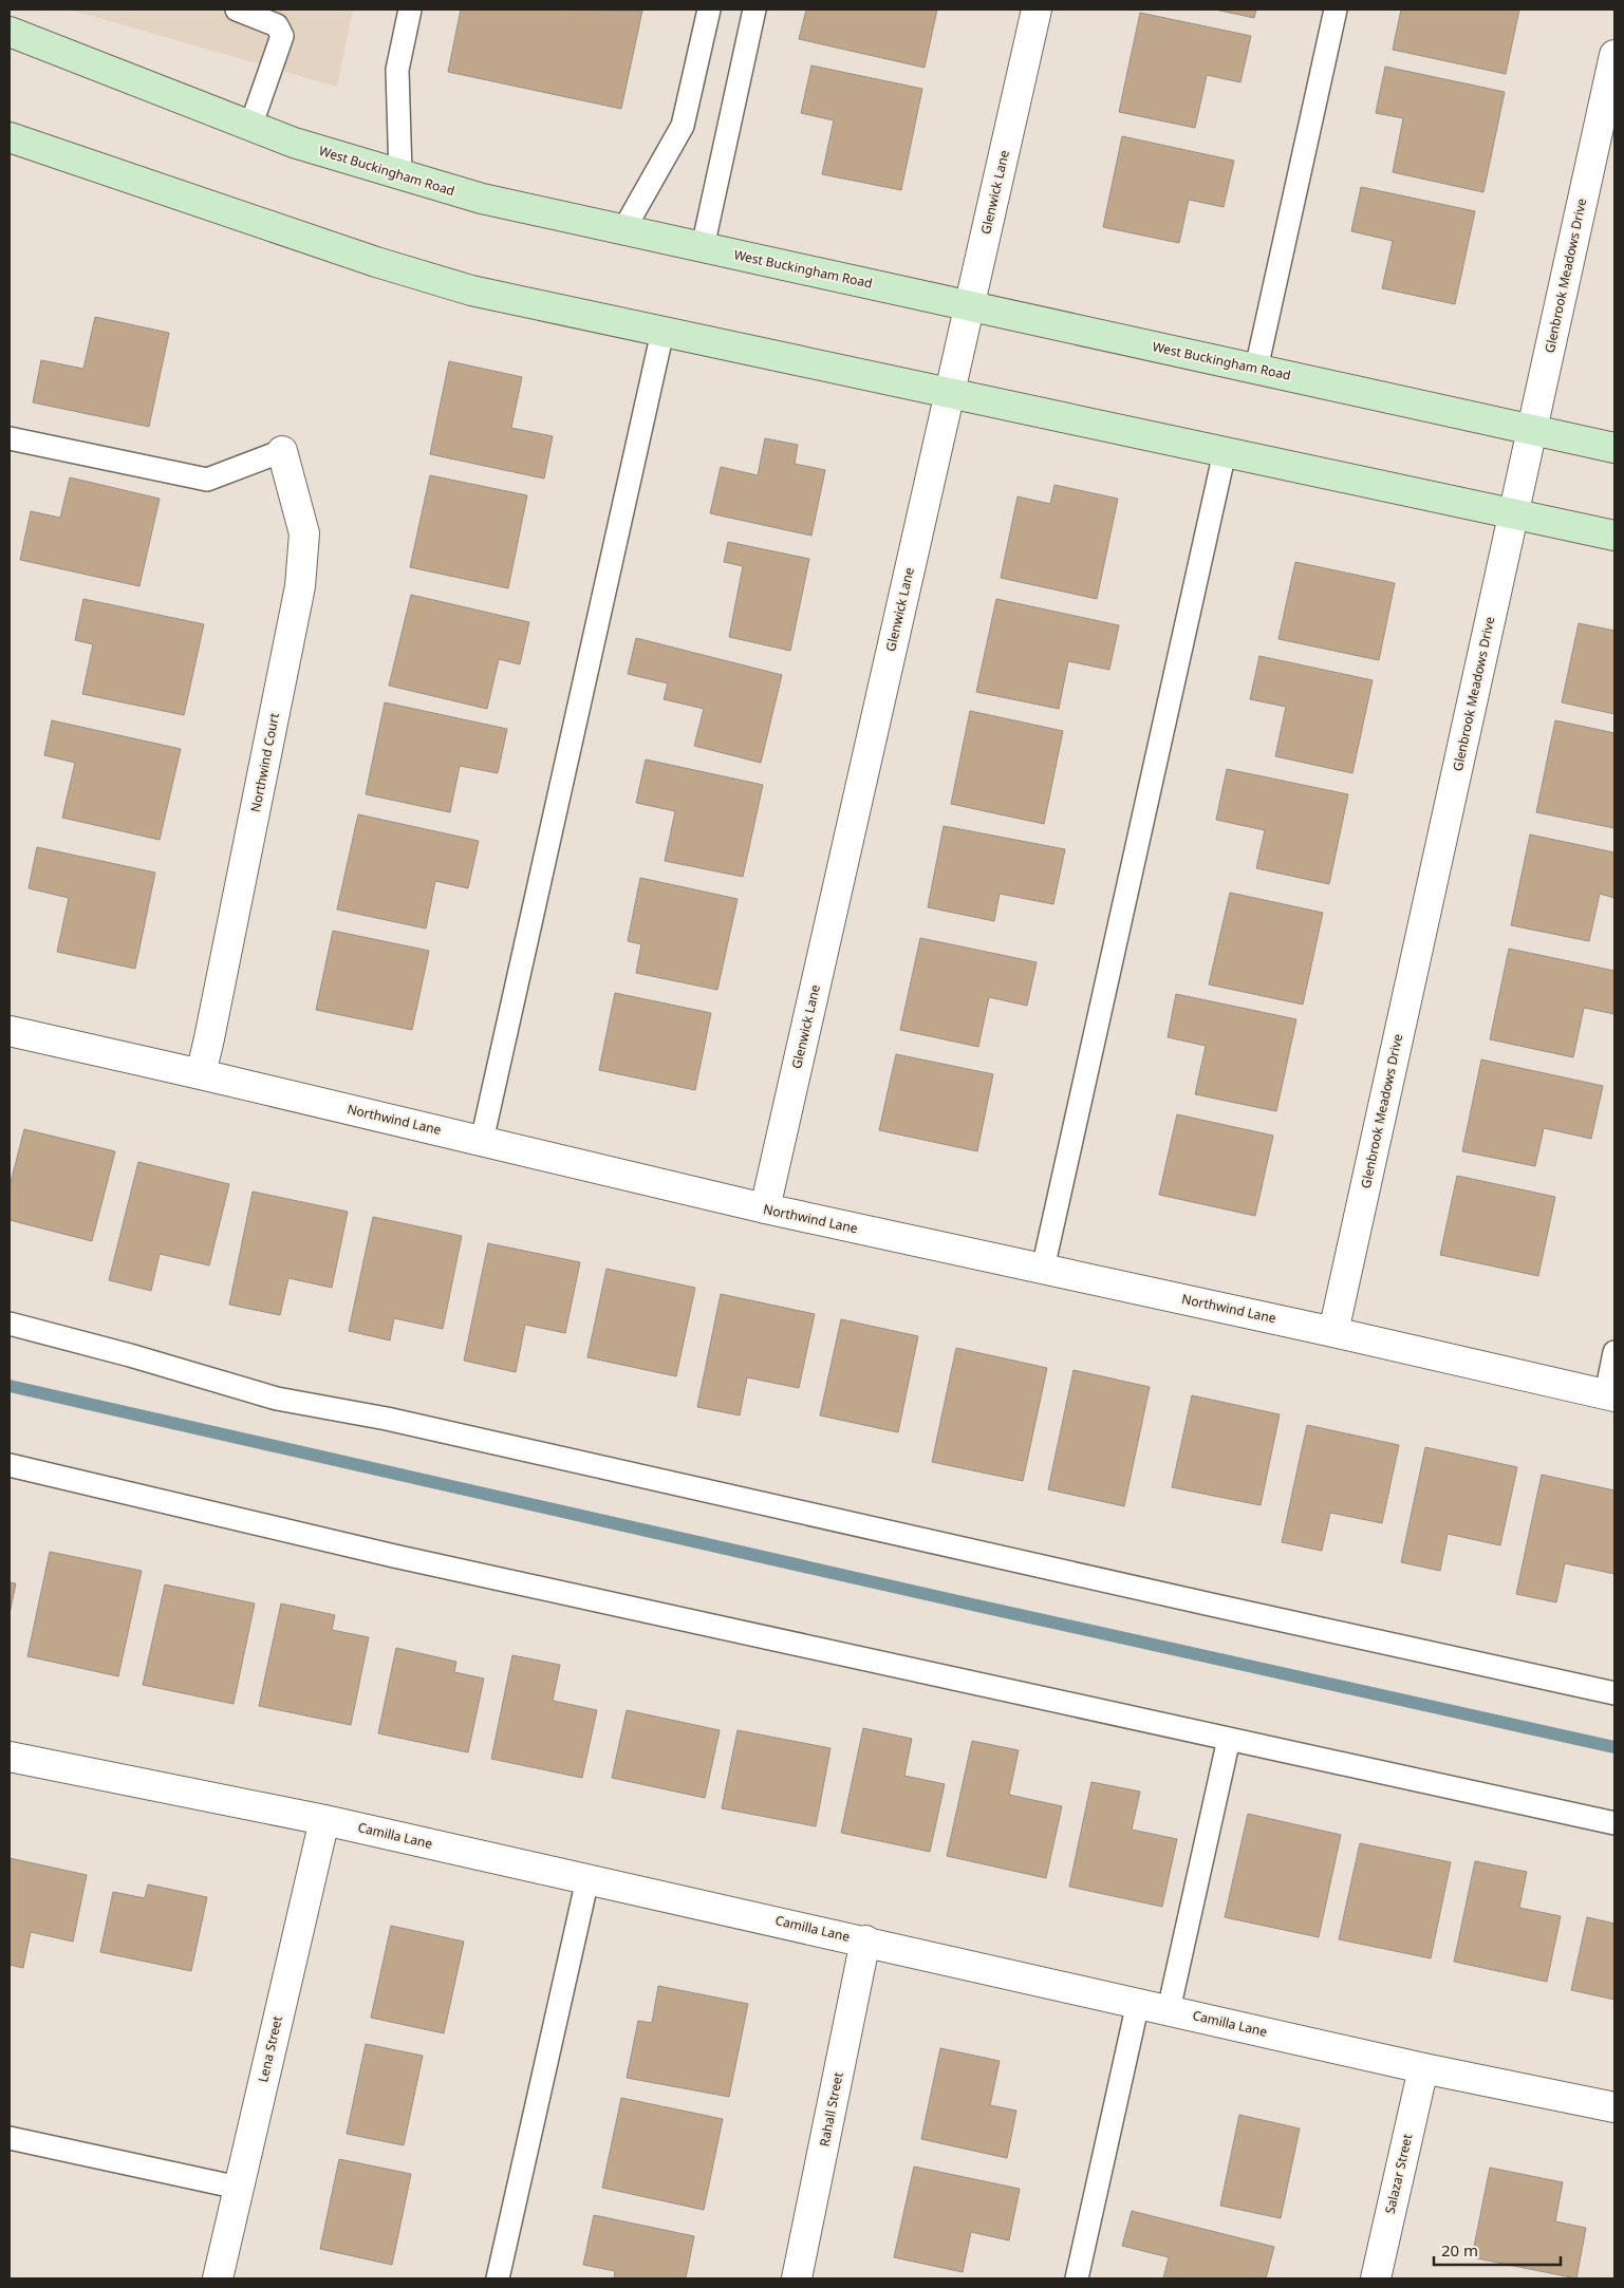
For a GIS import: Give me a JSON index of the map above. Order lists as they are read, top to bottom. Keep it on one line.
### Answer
{"streets":{"main road":["West Buckingham Road"],"street":["Glenwick Lane","Glenbrook Meadows Drive","Northwind Court","Northwind Lane","Camilla Lane","Lena Street","Rahall Street","Salazar Street"]},"crossings":[["West Buckingham Road","Glenwick Lane"],["West Buckingham Road","Glenbrook Meadows Drive"],["Glenwick Lane","Northwind Lane"],["Glenbrook Meadows Drive","Northwind Lane"],["Northwind Court","Northwind Lane"],["Camilla Lane","Lena Street"],["Camilla Lane","Rahall Street"],["Camilla Lane","Salazar Street"]],"scale_bar":"20 m"}
